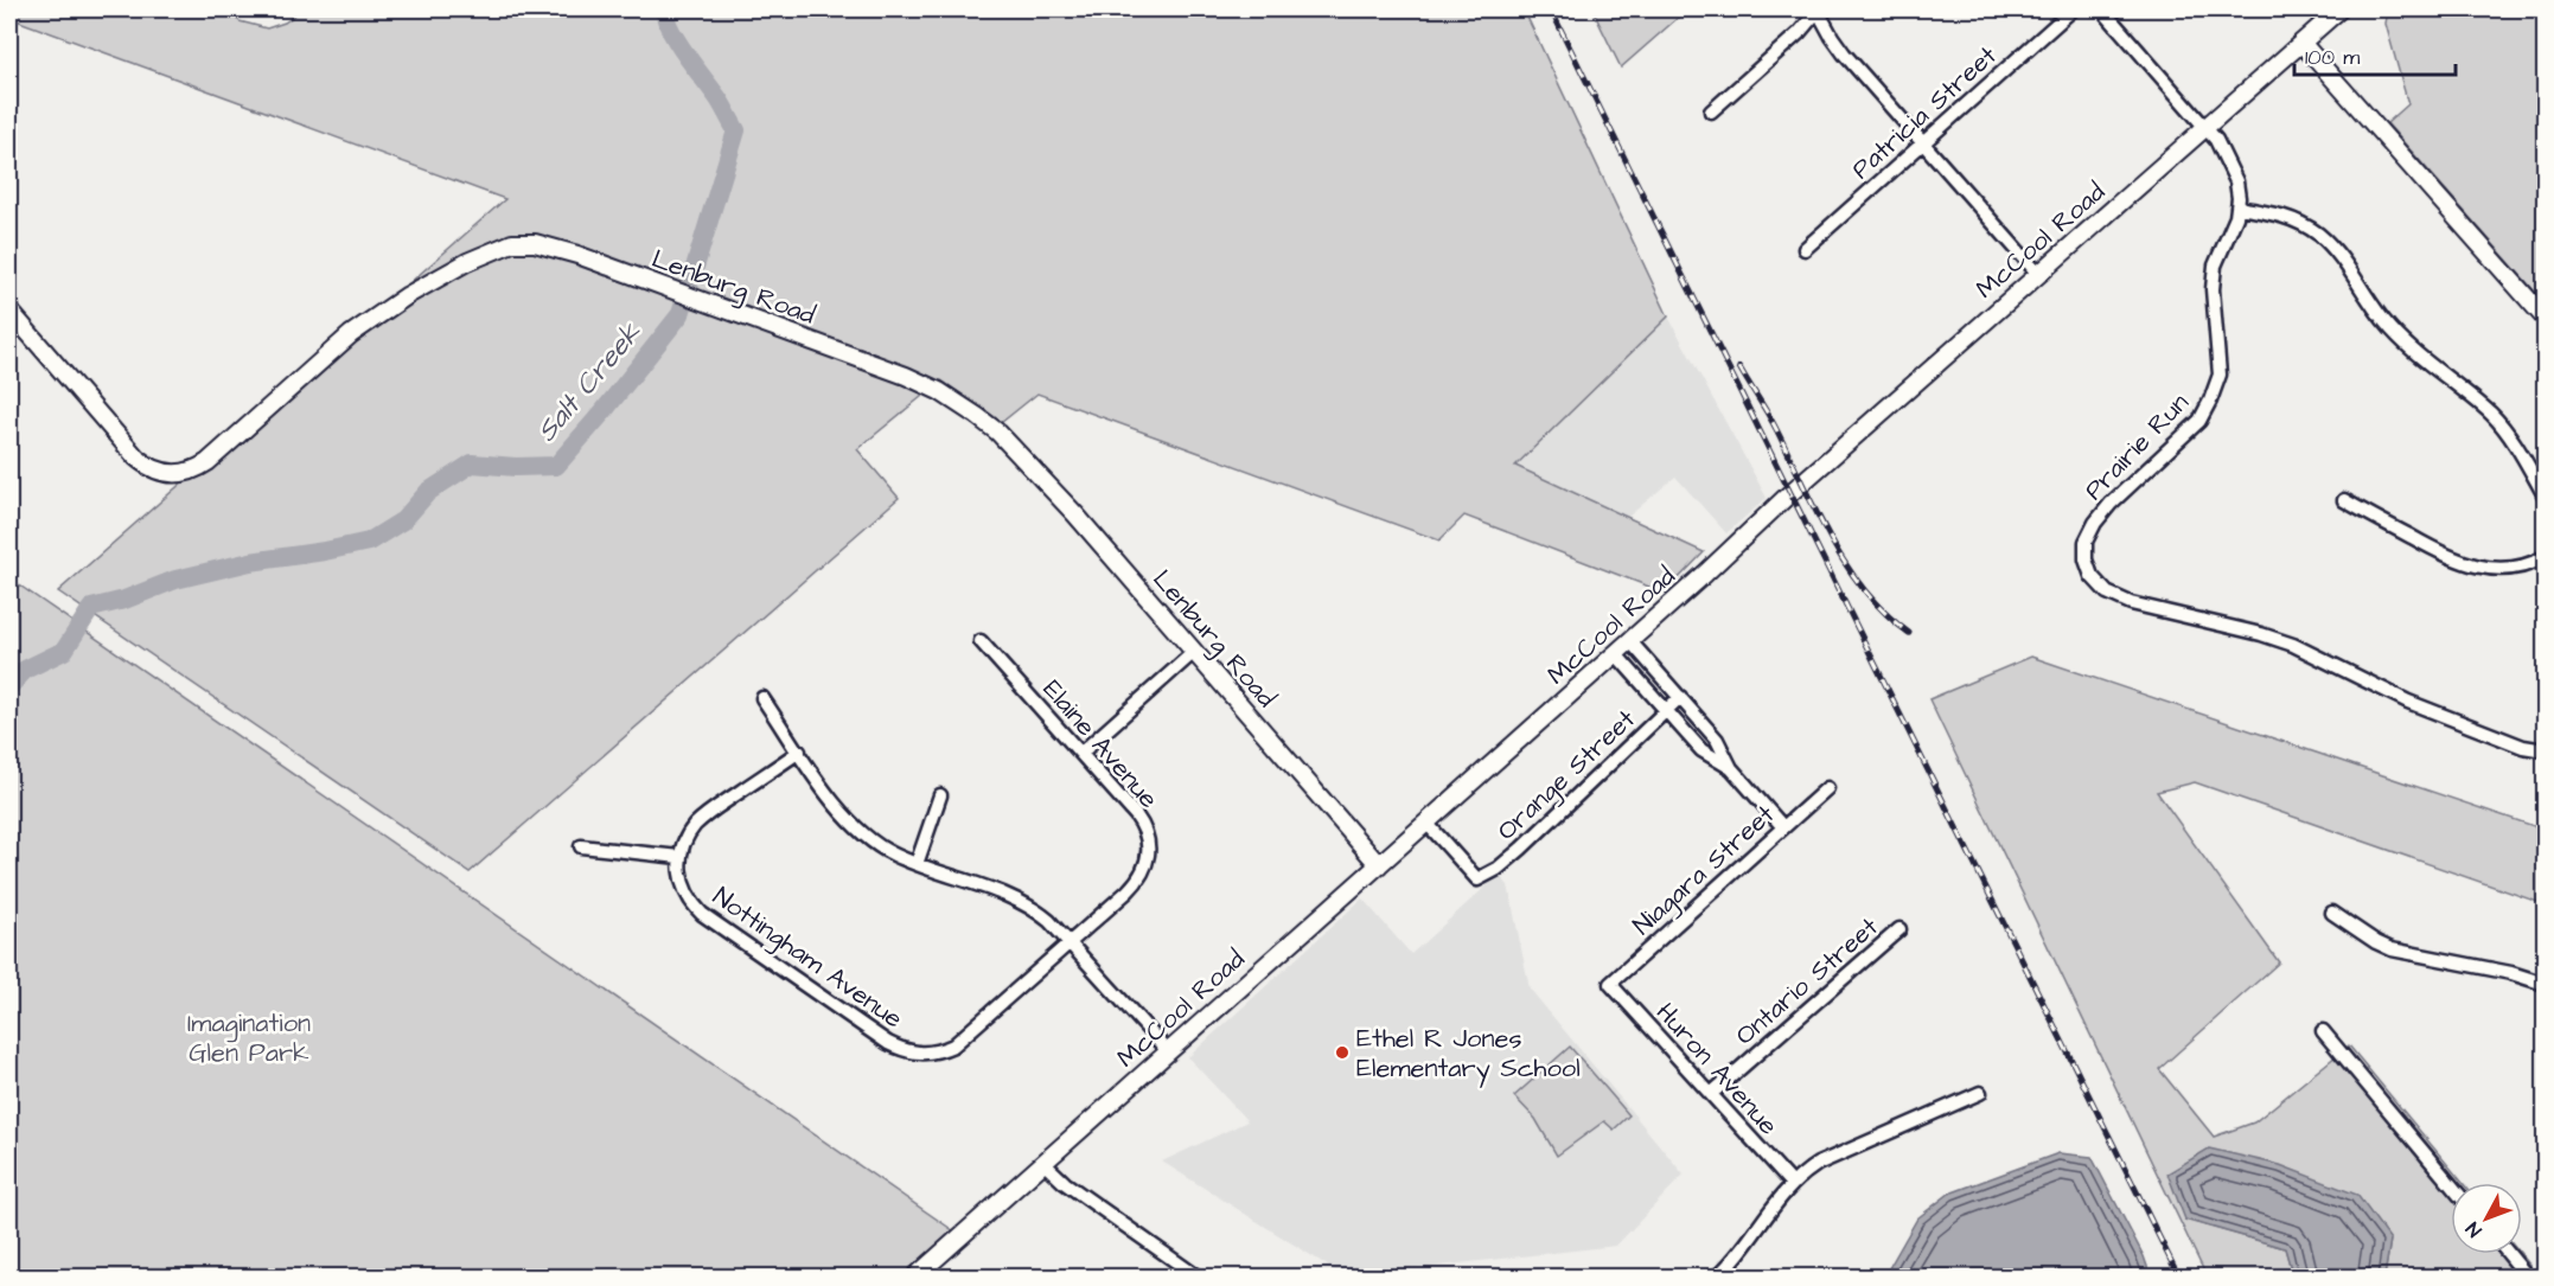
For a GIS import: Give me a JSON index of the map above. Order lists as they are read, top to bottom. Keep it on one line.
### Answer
{"streets":{"street":["Patricia Street","McCool Road","Lenburg Road","Prairie Run","Elaine Avenue","Orange Street","Niagara Street","Nottingham Avenue","Ontario Street","Huron Avenue"]},"crossings":[["McCool Road","Lenburg Road"],["McCool Road","Prairie Run"],["McCool Road","Orange Street"],["Elaine Avenue","Nottingham Avenue"],["Niagara Street","Huron Avenue"],["Ontario Street","Huron Avenue"]],"water":["Salt Creek"],"parks":["Imagination Glen Park"],"places":["Ethel R Jones Elementary School"],"scale_bar":"100 m","north":"bottom left"}
